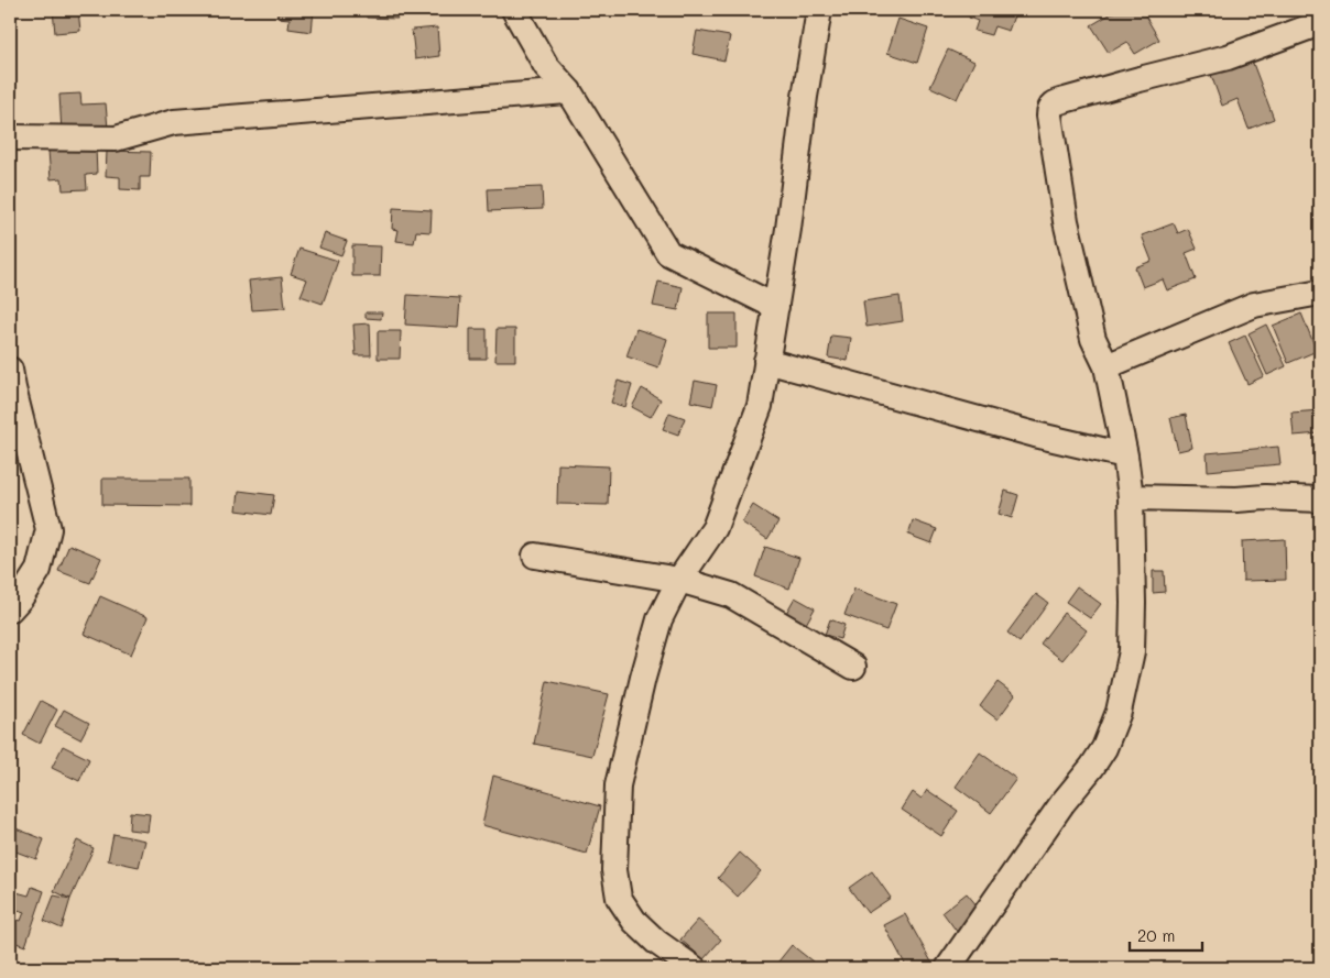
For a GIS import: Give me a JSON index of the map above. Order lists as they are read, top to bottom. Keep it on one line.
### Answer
{"scale_bar":"20 m"}
